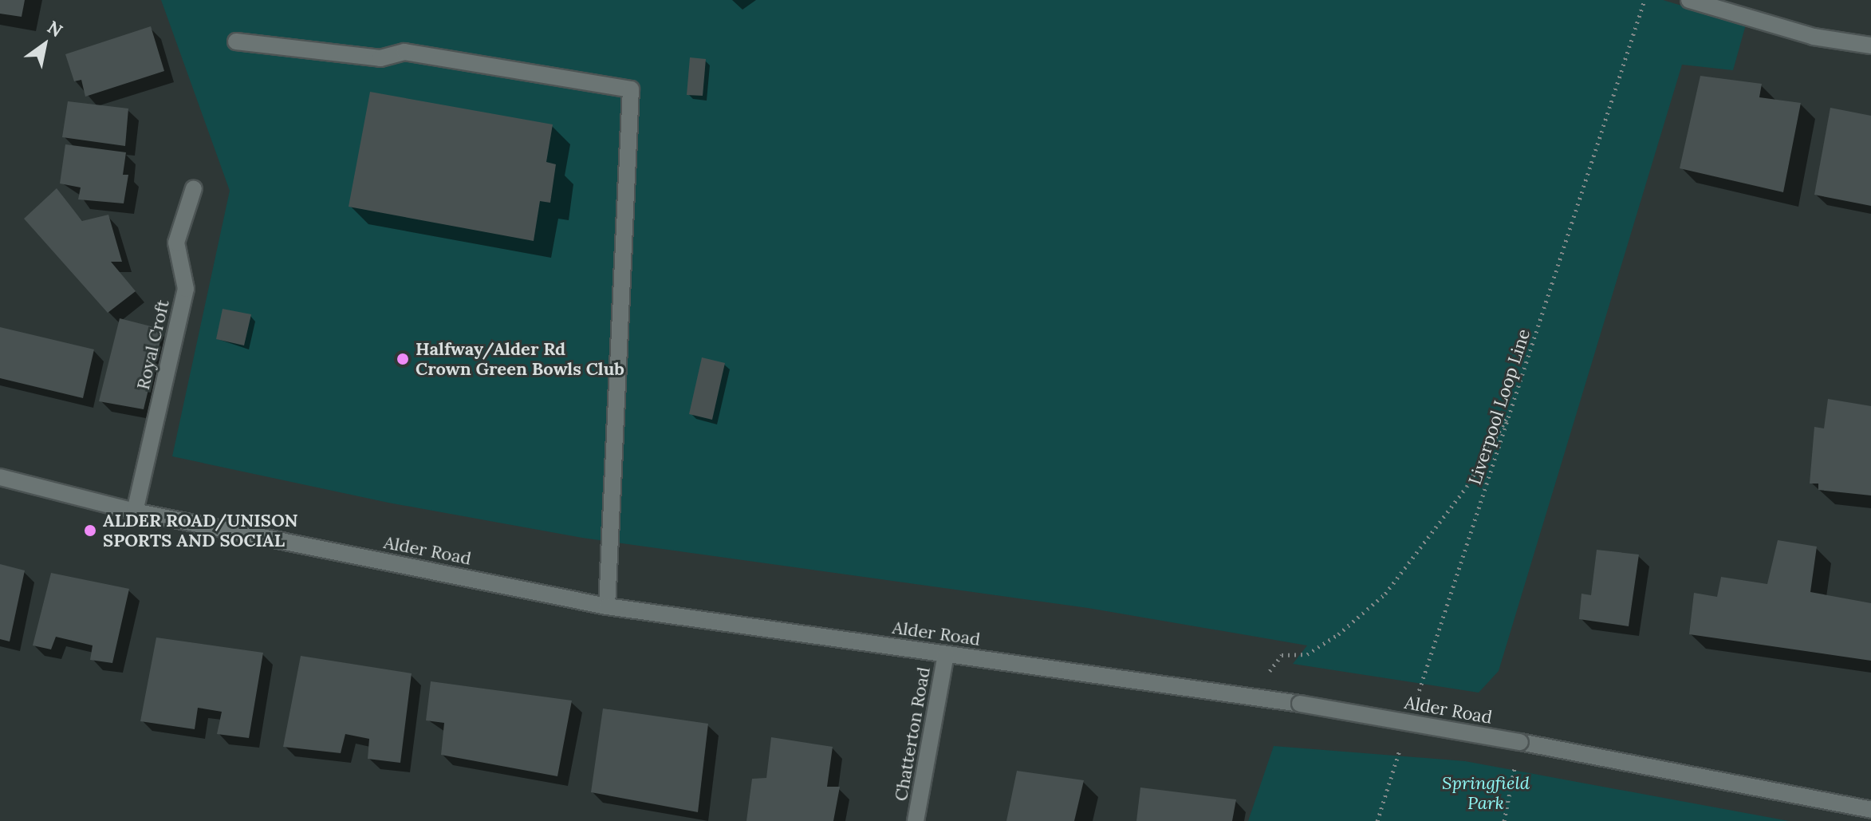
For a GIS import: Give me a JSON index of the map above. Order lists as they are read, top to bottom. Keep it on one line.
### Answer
{"streets":{"street":["Royal Croft","Alder Road","Chatterton Road"],"path":["Liverpool Loop Line"]},"crossings":[["Royal Croft","Alder Road"],["Alder Road","Chatterton Road"]],"parks":["Springfield Park"],"places":["Halfway/Alder Rd Crown Green Bowls Club","ALDER ROAD/UNISON SPORTS AND SOCIAL"],"north":"top right"}
